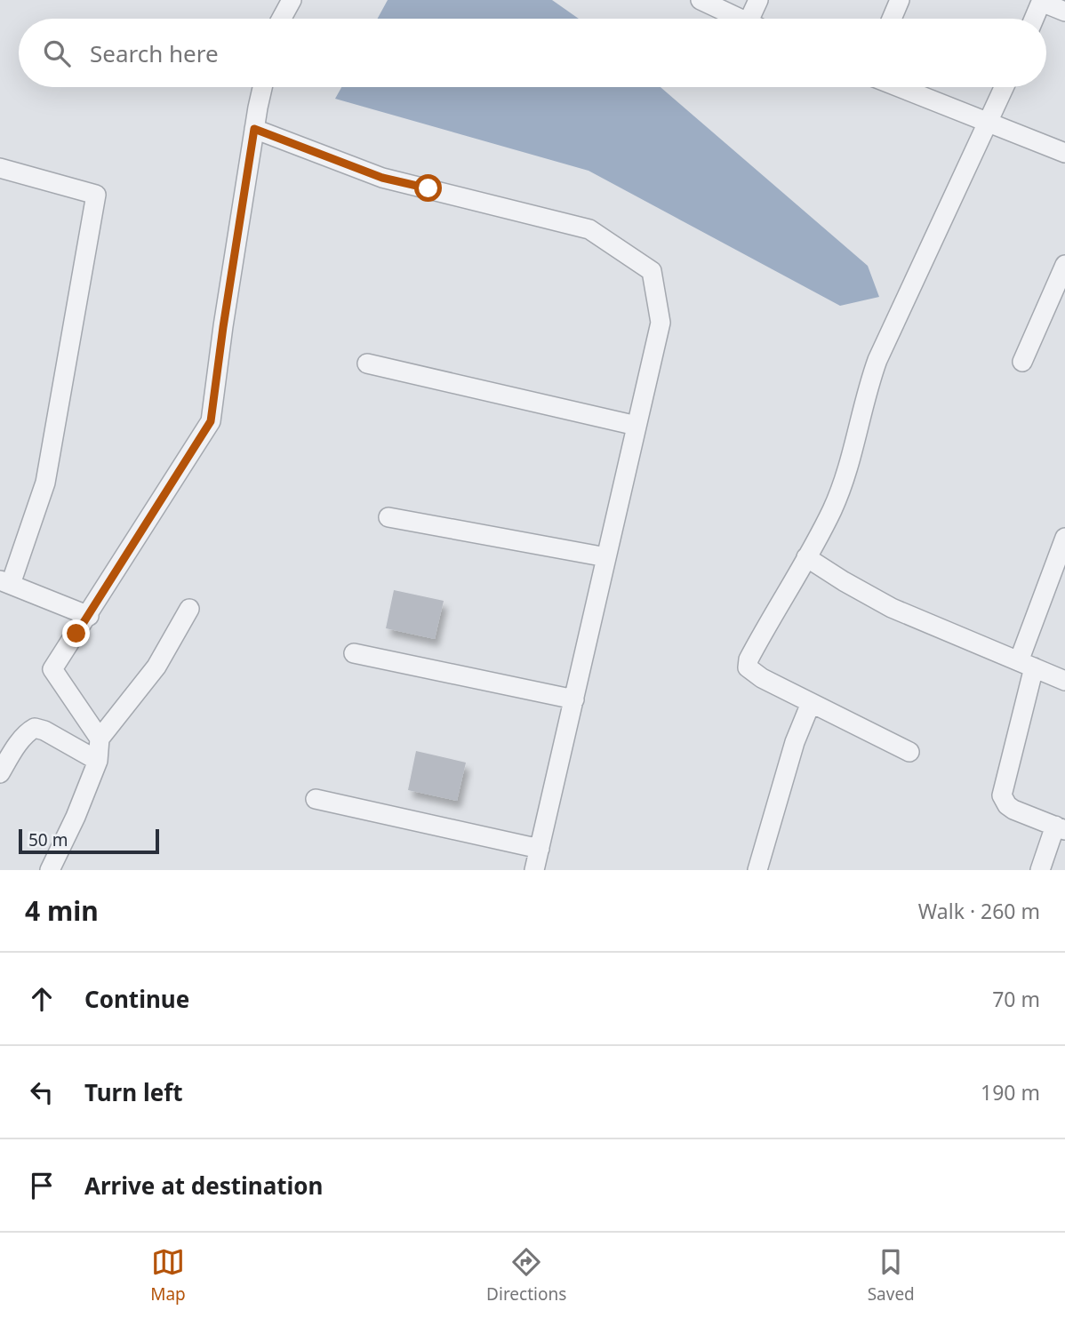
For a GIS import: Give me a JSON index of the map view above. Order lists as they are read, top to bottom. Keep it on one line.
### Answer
{"scale_bar":"50 m","page":{"search":"Search here","scale":"50 m","heading":["4 min","Walk · 260 m"],"list":[["Continue","70 m"],["Turn left","190 m"],"Arrive at destination"],"nav":["Map","Directions","Saved"]}}
